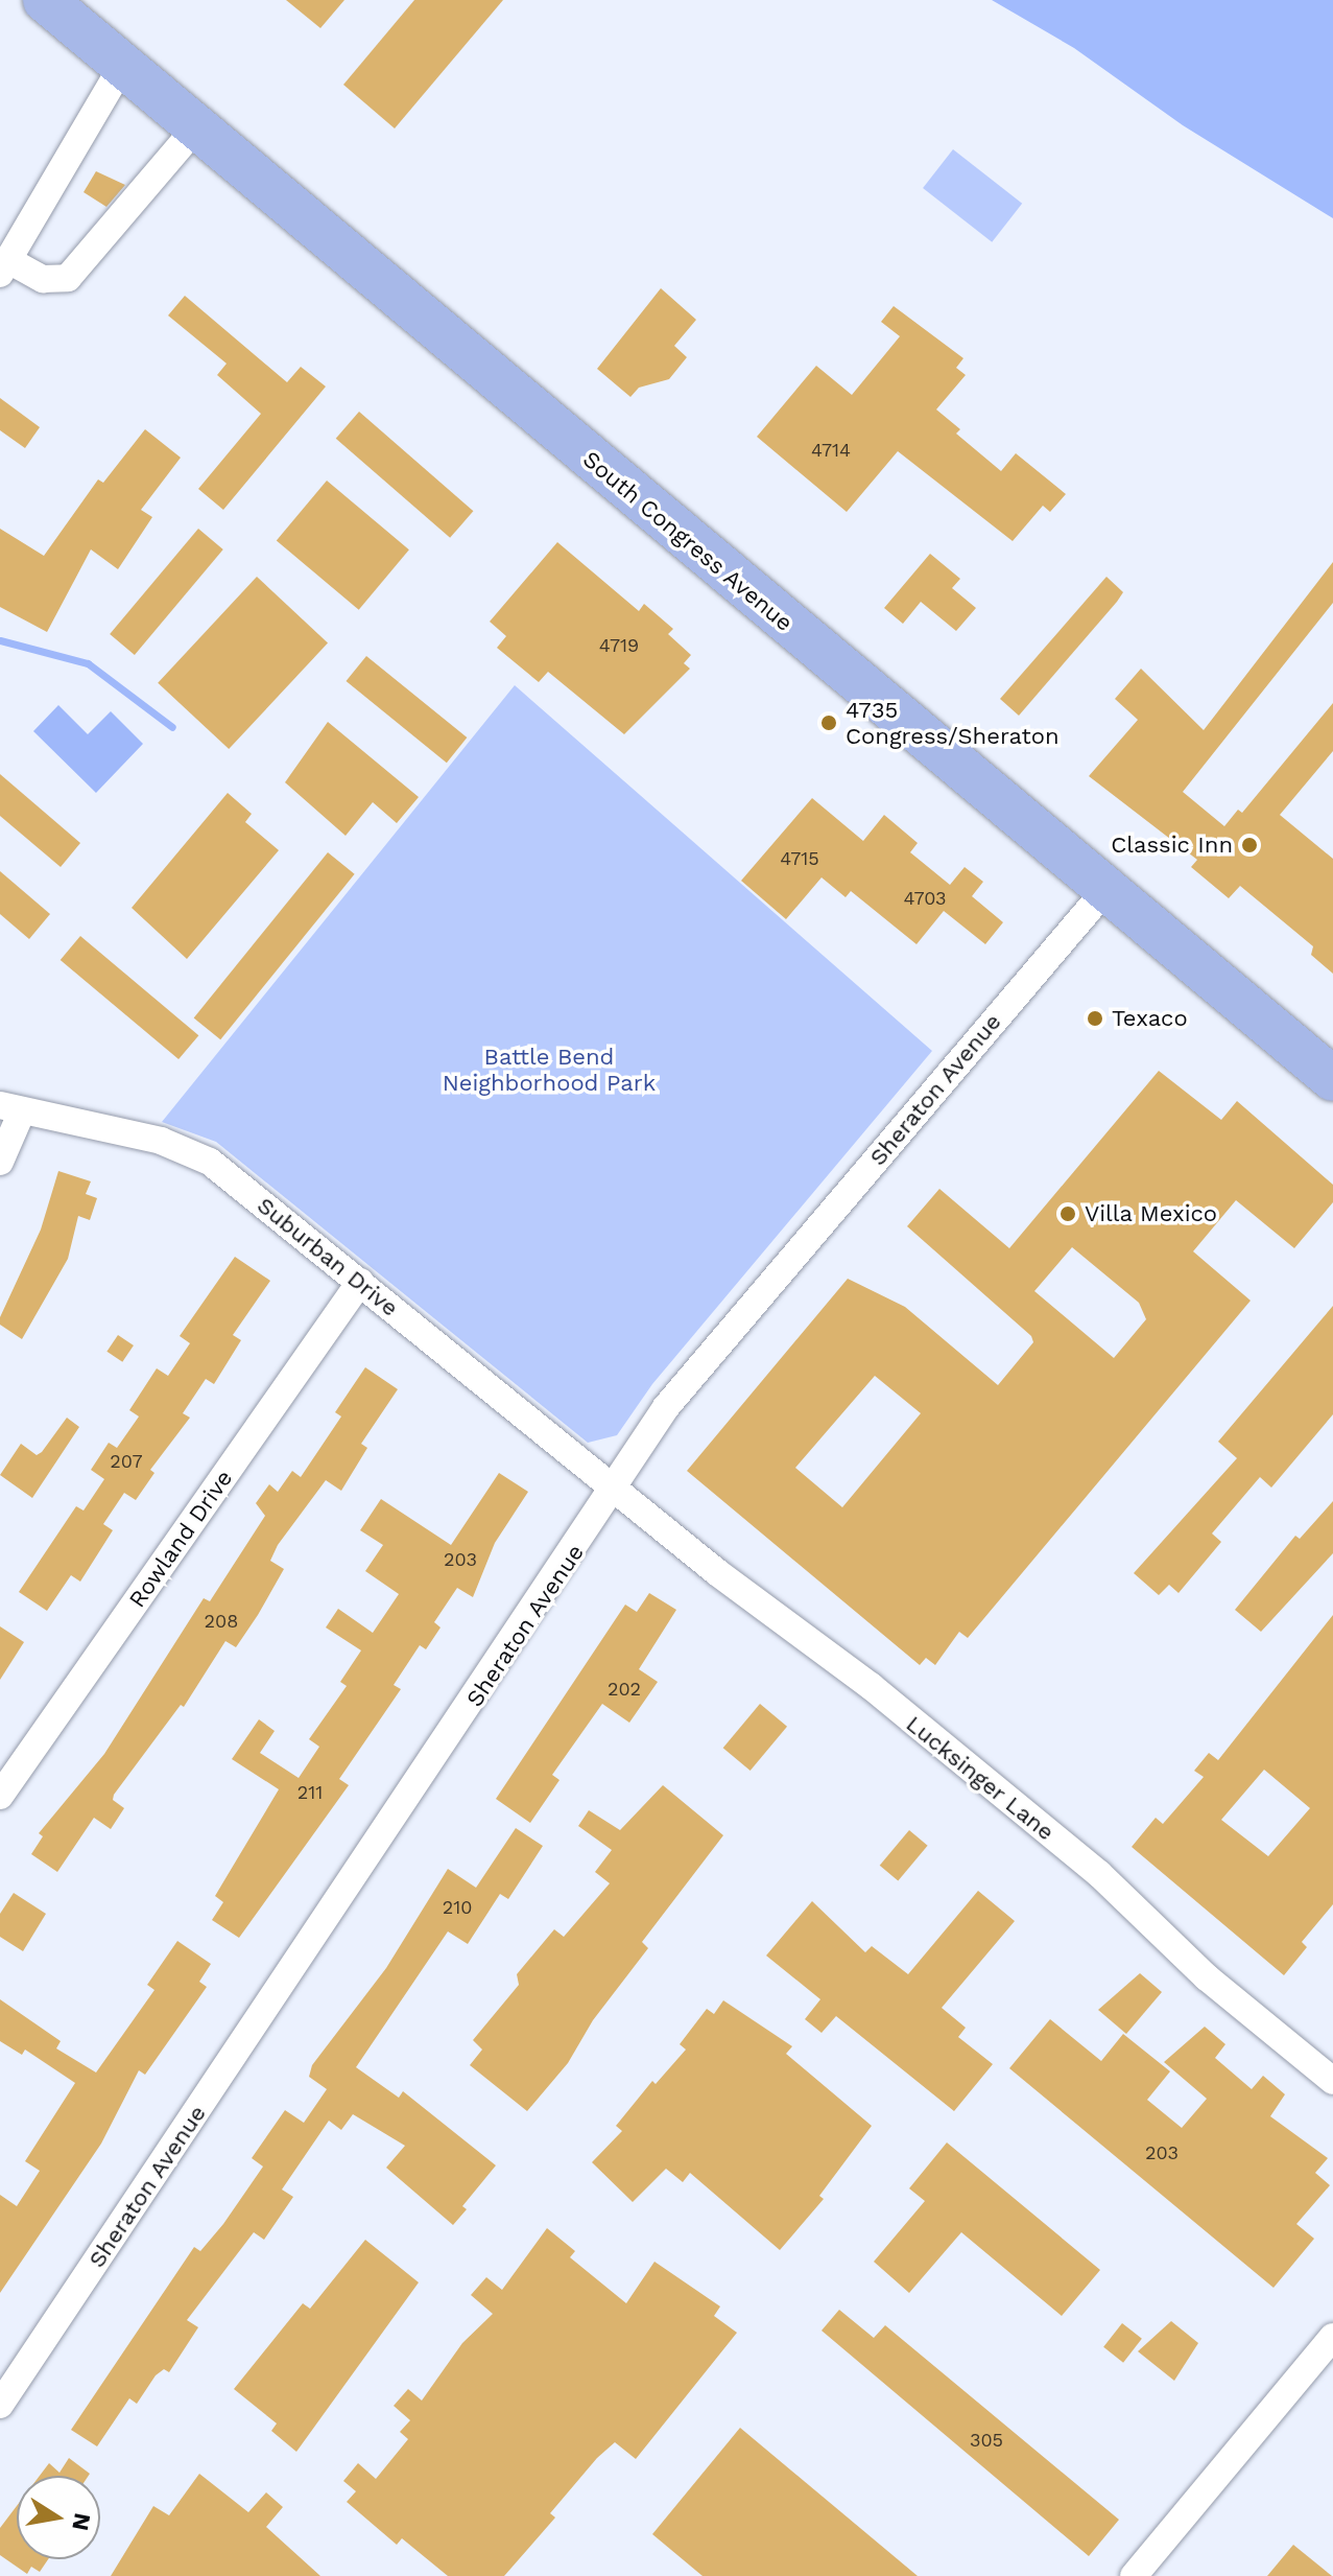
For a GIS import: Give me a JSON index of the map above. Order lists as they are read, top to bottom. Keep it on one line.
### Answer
{"streets":{"main road":["South Congress Avenue"],"street":["Sheraton Avenue","Suburban Drive","Rowland Drive","Lucksinger Lane"]},"crossings":[["South Congress Avenue","Sheraton Avenue"],["Sheraton Avenue","Suburban Drive"],["Sheraton Avenue","Lucksinger Lane"],["Suburban Drive","Rowland Drive"],["Suburban Drive","Lucksinger Lane"]],"parks":["Battle Bend Neighborhood Park"],"places":["4735 Congress/Sheraton","Classic Inn","Texaco","Villa Mexico"],"house_numbers":["4714","4719","4715","4703","207","203","208","202","211","210","203","305"],"north":"right"}
